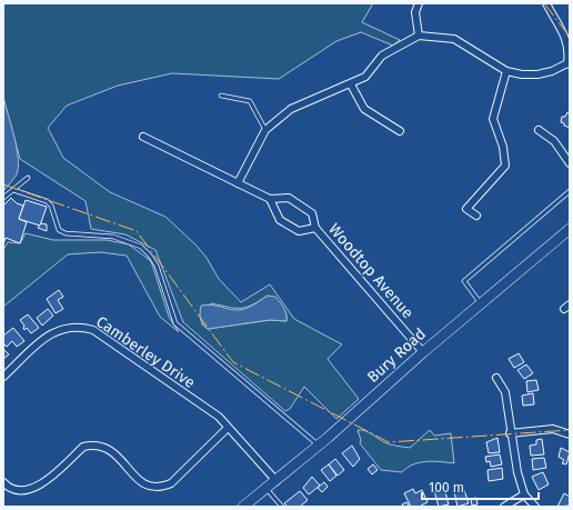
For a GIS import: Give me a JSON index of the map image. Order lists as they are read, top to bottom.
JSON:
{
  "streets": {
    "main road": ["Bury Road"],
    "street": ["Woodtop Avenue", "Camberley Drive"]
  },
  "crossings": [
    ["Woodtop Avenue", "Bury Road"],
    ["Camberley Drive", "Bury Road"]
  ],
  "scale_bar": "100 m"
}
